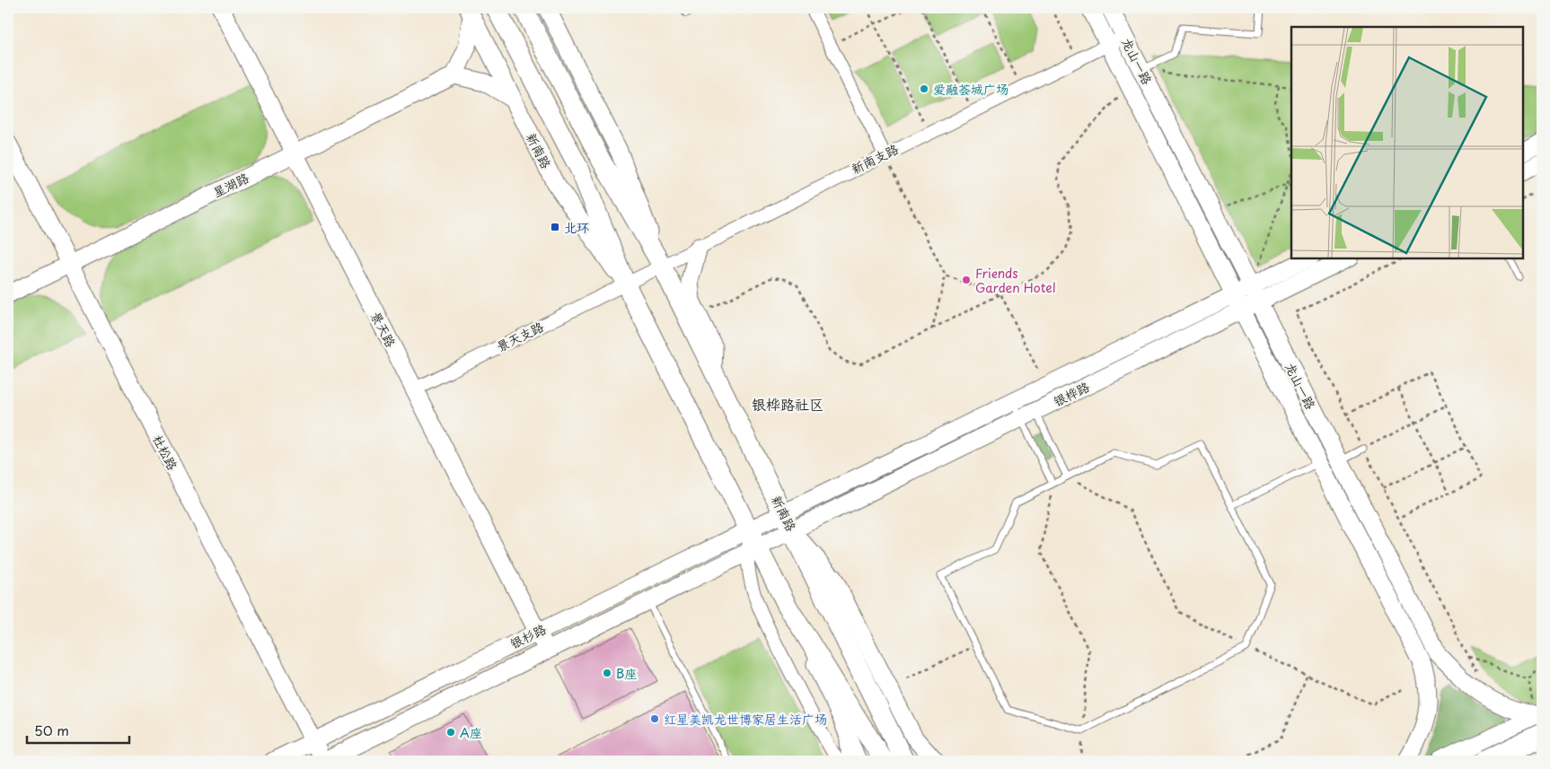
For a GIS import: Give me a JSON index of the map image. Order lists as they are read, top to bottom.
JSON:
{
  "streets": {
    "main road": [
      "龙山一路",
      "新南路",
      "星湖路",
      "景天路",
      "银桦路",
      "杜松路",
      "银杉路"
    ],
    "street": ["新南支路", "景天支路"]
  },
  "crossings": [
    ["龙山一路", "新南支路"],
    ["龙山一路", "银桦路"],
    ["新南路", "新南支路"],
    ["新南路", "景天支路"],
    ["新南路", "银桦路"],
    ["新南路", "银杉路"],
    ["新南支路", "景天支路"],
    ["星湖路", "景天路"],
    ["星湖路", "杜松路"],
    ["景天路", "景天支路"],
    ["景天路", "银杉路"],
    ["银桦路", "银杉路"],
    ["杜松路", "银杉路"]
  ],
  "districts": ["银桦路社区"],
  "places": {
    "other": [
      "爱融荟城广场",
      "Friends Garden Hotel",
      "B座",
      "红星美凯龙世博家居生活广场",
      "A座"
    ],
    "transit": ["北环"]
  },
  "scale_bar": "50 m"
}
